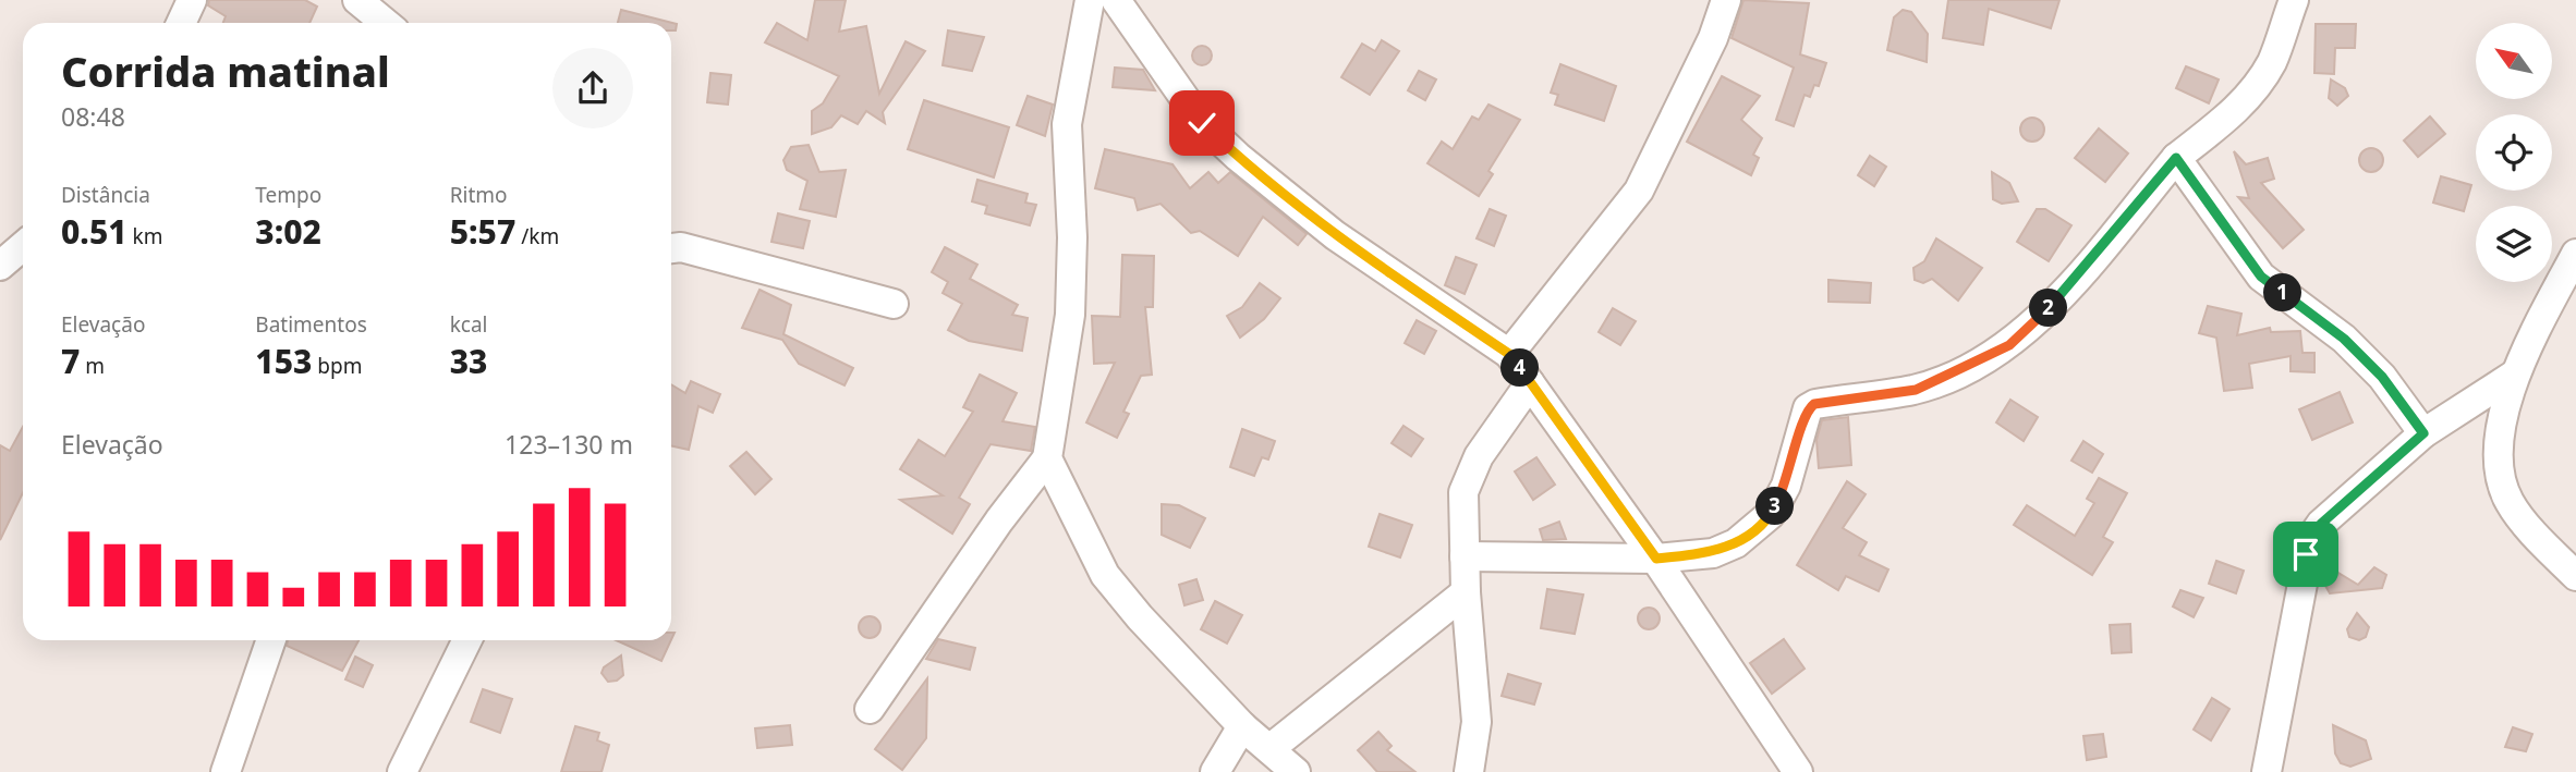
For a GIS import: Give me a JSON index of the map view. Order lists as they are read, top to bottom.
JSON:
{
  "north": "top left",
  "page": {
    "heading": ["Corrida matinal", "08:48"],
    "stats": [
      ["Distância", "0.51 km"],
      ["Tempo", "3:02"],
      ["Ritmo", "5:57 /km"],
      ["Elevação", "7 m"],
      ["Batimentos", "153 bpm"],
      ["kcal", "33"]
    ],
    "pins": [
      "1",
      "2",
      "4",
      "3"
    ],
    "chart": ["Elevação", "123–130 m"]
  }
}
